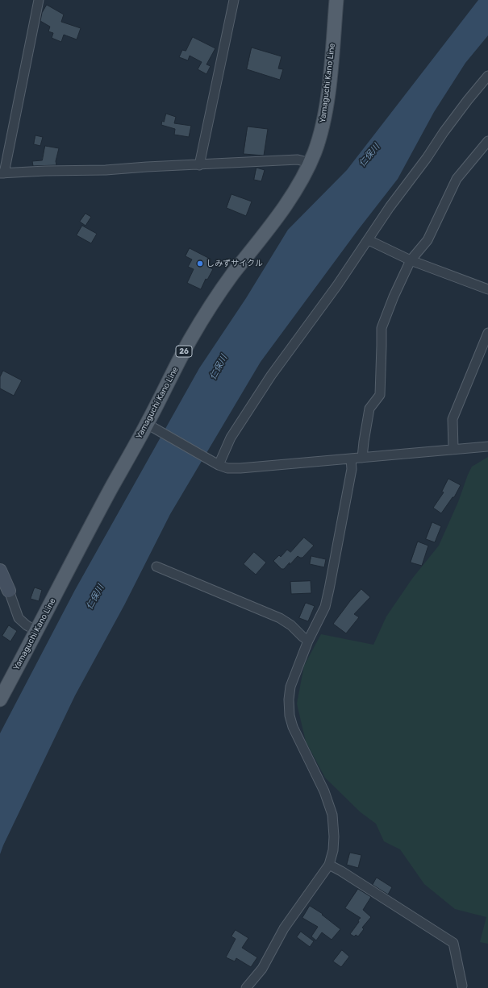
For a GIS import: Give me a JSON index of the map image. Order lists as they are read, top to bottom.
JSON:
{
  "streets": {
    "main road": ["Yamaguchi Kano Line", "26"]
  },
  "water": ["仁保川"],
  "places": ["しみずサイクル"]
}
